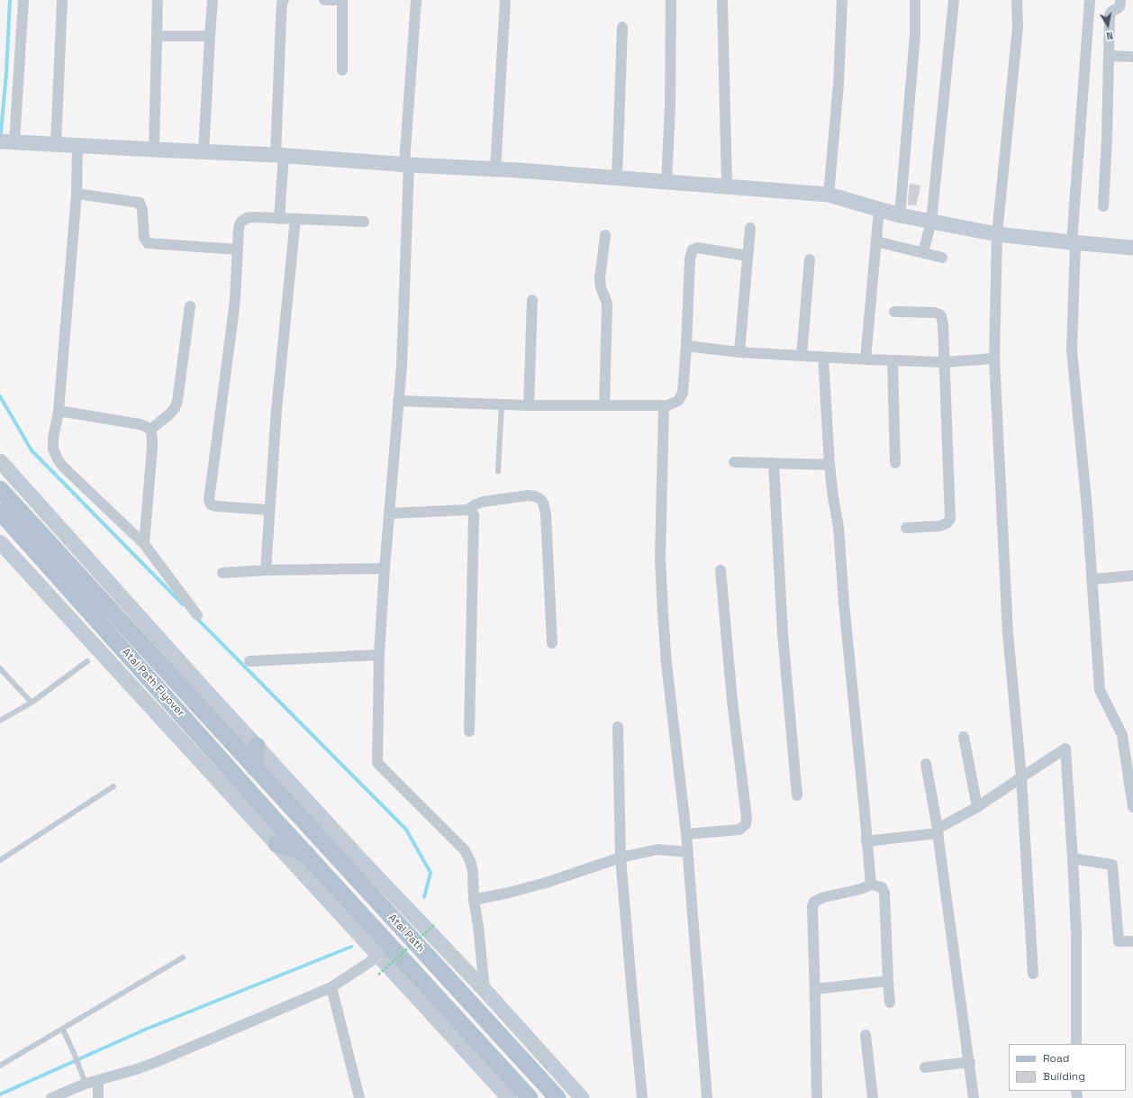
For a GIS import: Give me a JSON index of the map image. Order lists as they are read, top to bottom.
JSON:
{
  "streets": {
    "main road": ["Atal Path Flyover", "Atal Path"]
  },
  "crossings": [
    ["Atal Path Flyover", "Atal Path"]
  ],
  "legend": ["Road", "Building"],
  "north": "bottom"
}
